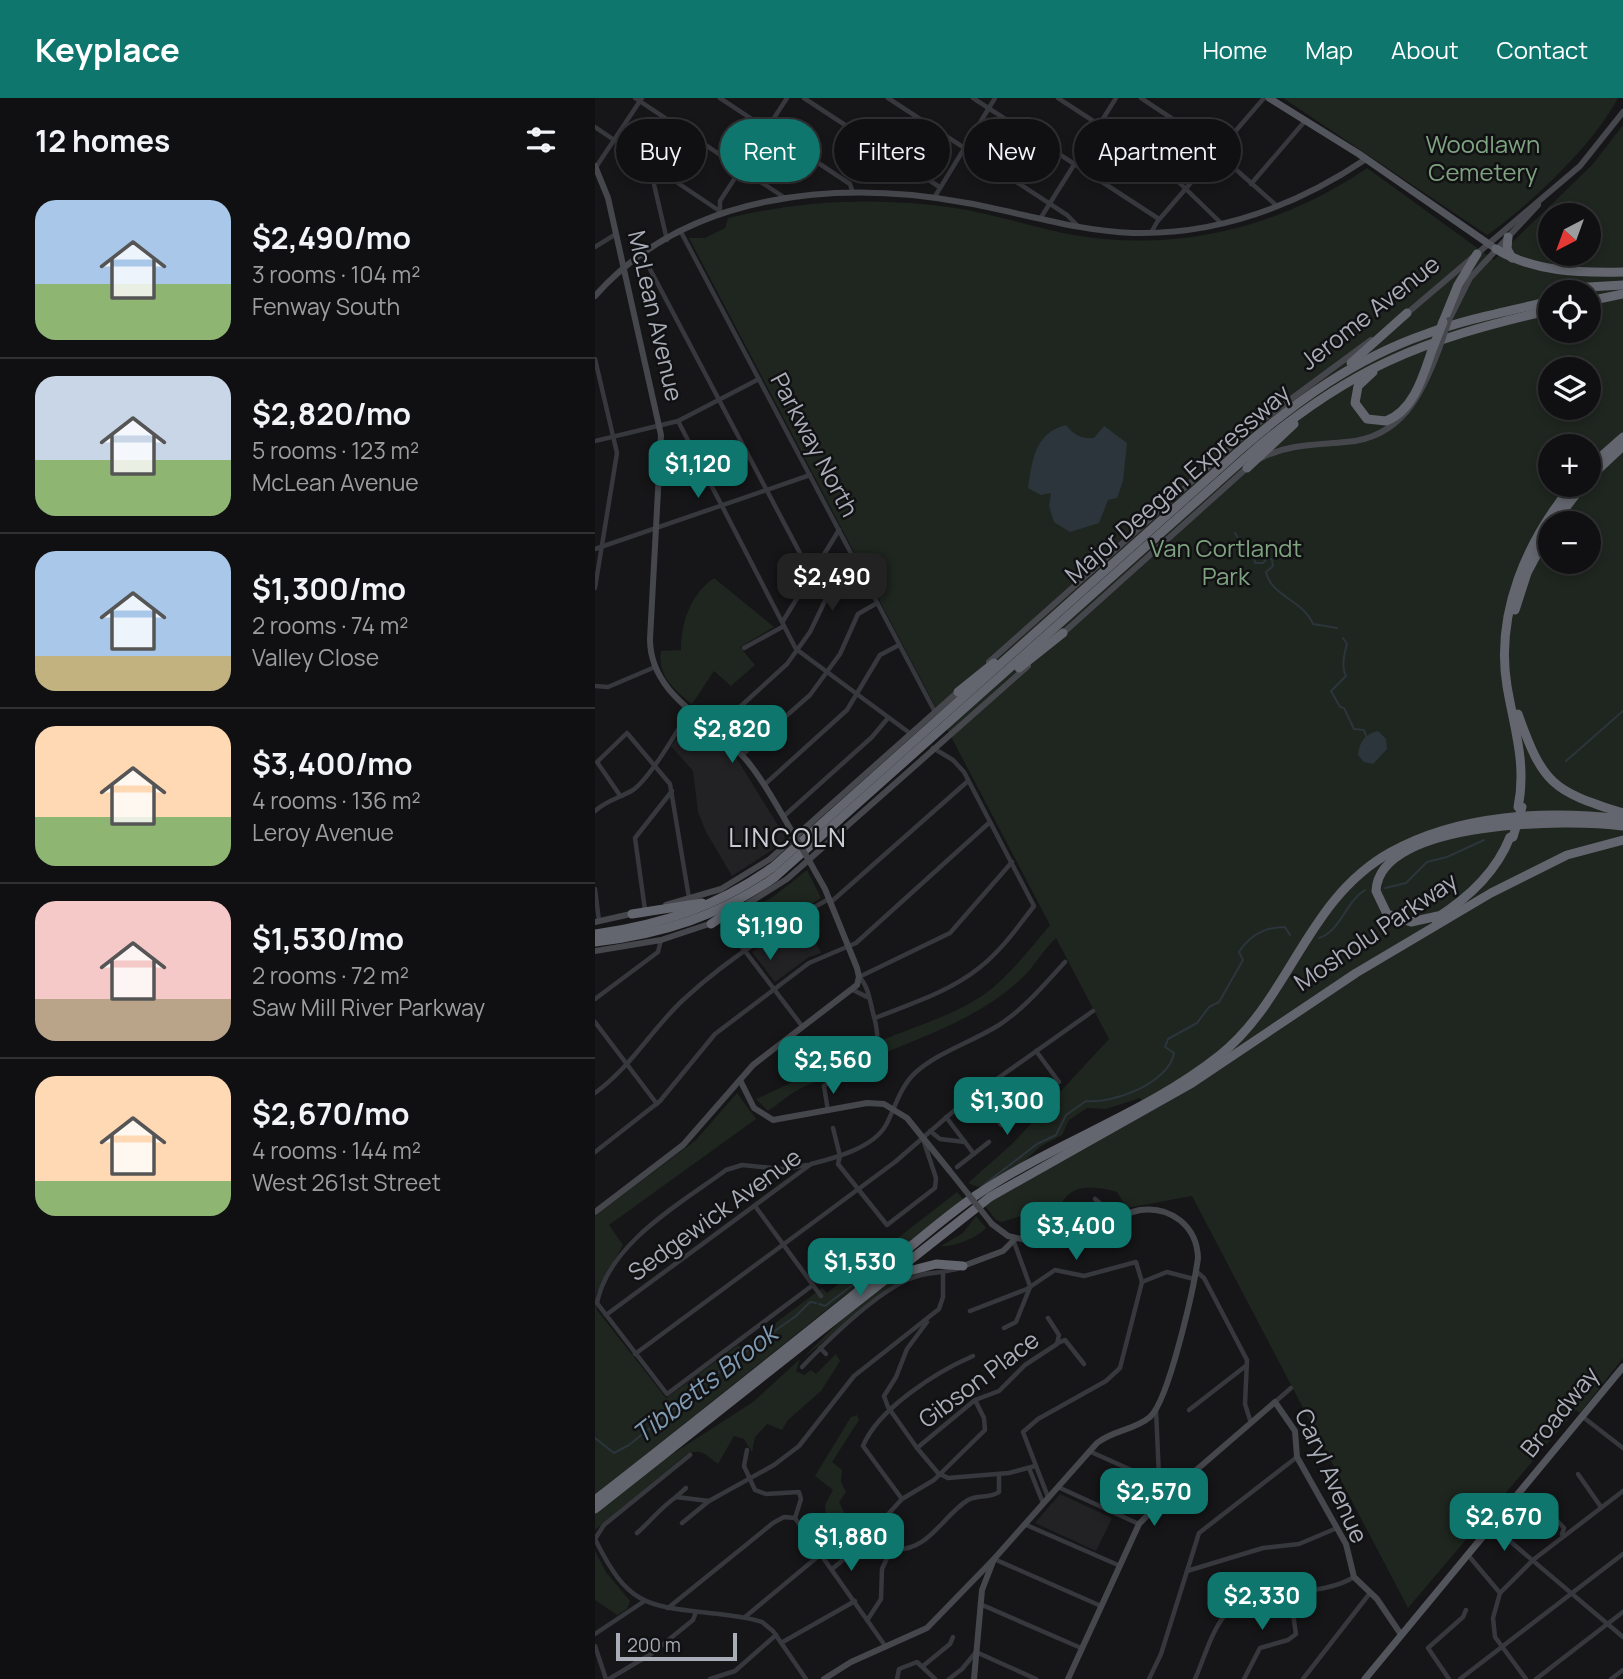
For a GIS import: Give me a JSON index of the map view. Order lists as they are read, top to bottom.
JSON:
{
  "streets": {
    "highway": ["Major Deegan Expressway", "Mosholu Parkway"],
    "main road": ["Broadway"],
    "street": [
      "Jerome Avenue",
      "McLean Avenue",
      "Parkway North",
      "Sedgewick Avenue",
      "Gibson Place",
      "Caryl Avenue"
    ]
  },
  "crossings": [
    ["Jerome Avenue", "McLean Avenue"],
    ["Jerome Avenue", "Parkway North"],
    ["Jerome Avenue", "Major Deegan Expressway"],
    ["Parkway North", "Major Deegan Expressway"],
    ["Broadway", "Caryl Avenue"]
  ],
  "districts": ["LINCOLN"],
  "water": ["Tibbetts Brook"],
  "parks": ["Woodlawn Cemetery", "Van Cortlandt Park"],
  "scale_bar": "200 m",
  "north": "bottom left",
  "page": {
    "header": "Keyplace",
    "nav": [
      "Home",
      "Map",
      "About",
      "Contact"
    ],
    "heading": "12 homes",
    "chip": [
      "Buy",
      "Rent",
      "Filters",
      "New",
      "Apartment"
    ],
    "list": [
      {
        "name": "$2,490/mo",
        "note": "3 rooms · 104 m² · Fenway South"
      },
      {
        "name": "$2,820/mo",
        "note": "5 rooms · 123 m² · McLean Avenue"
      },
      {
        "name": "$1,300/mo",
        "note": "2 rooms · 74 m² · Valley Close"
      },
      {
        "name": "$3,400/mo",
        "note": "4 rooms · 136 m² · Leroy Avenue"
      },
      {
        "name": "$1,530/mo",
        "note": "2 rooms · 72 m² · Saw Mill River Parkway"
      },
      {
        "name": "$2,670/mo",
        "note": "4 rooms · 144 m² · West 261st Street"
      }
    ],
    "map_buttons": ["+", "−"],
    "price": [
      "$1,120",
      "$2,490",
      "$2,820",
      "$1,190",
      "$2,560",
      "$1,300",
      "$3,400",
      "$1,530",
      "$2,570",
      "$2,670",
      "$1,880",
      "$2,330"
    ],
    "scale": "200 m"
  }
}
